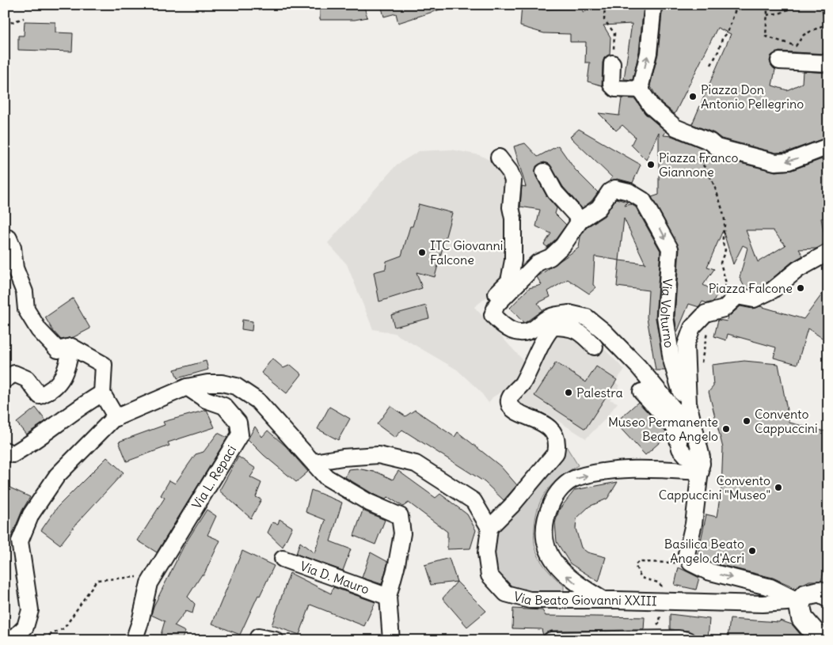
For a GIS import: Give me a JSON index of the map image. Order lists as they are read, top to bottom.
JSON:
{
  "streets": {
    "street": [
      "Via Volturno",
      "Via L. Repaci",
      "Via D. Mauro",
      "Via Beato Giovanni XXIII"
    ]
  },
  "places": [
    "Piazza Don Antonio Pellegrino",
    "Piazza Franco Giannone",
    "ITC Giovanni Falcone",
    "Piazza Falcone",
    "Palestra",
    "Convento Cappuccini",
    "Museo Permanente Beato Angelo",
    "Convento Cappuccini \"Museo\"",
    "Basilica Beato Angelo d'Acri"
  ]
}
